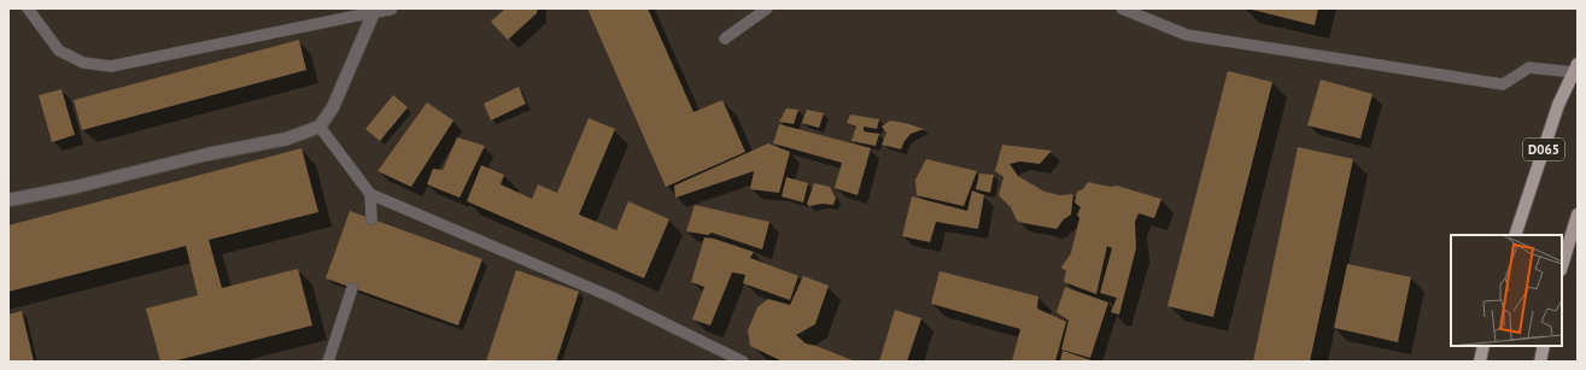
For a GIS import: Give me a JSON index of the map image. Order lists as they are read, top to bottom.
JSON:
{
  "streets": {
    "main road": ["D065"]
  }
}
